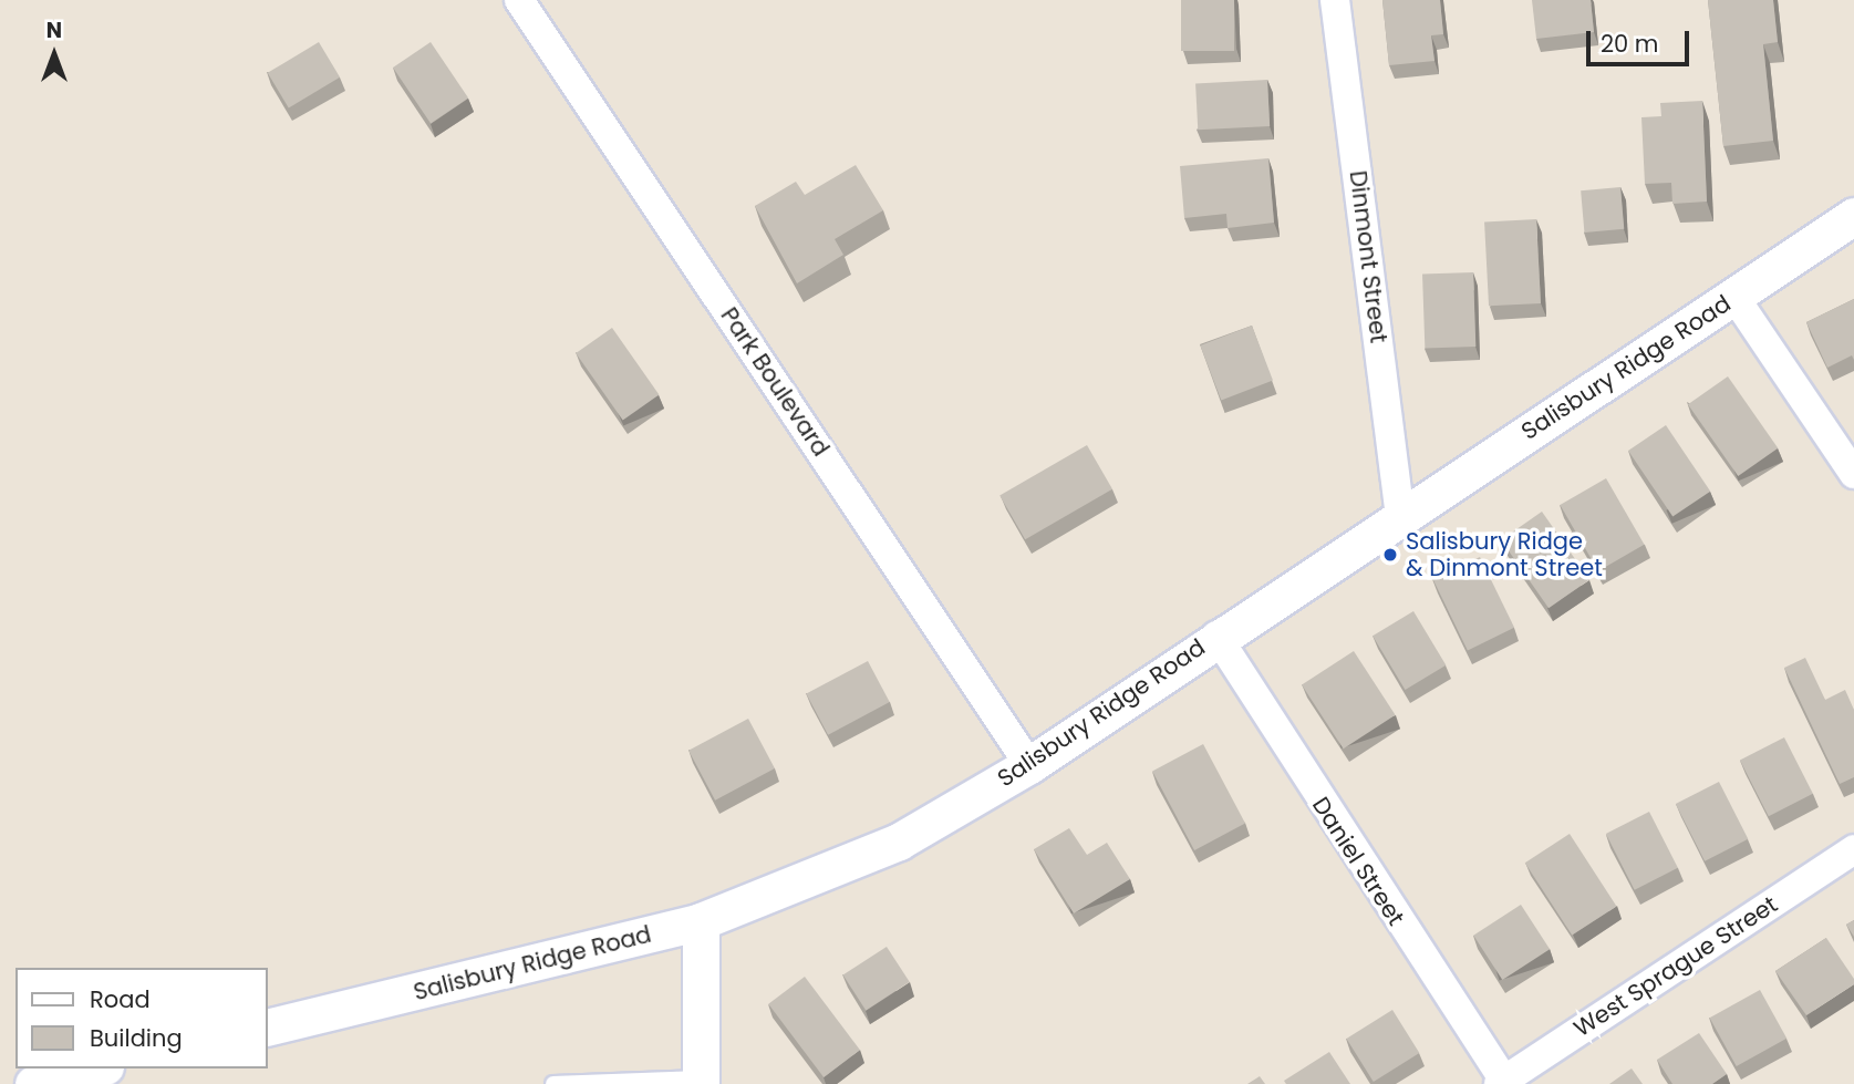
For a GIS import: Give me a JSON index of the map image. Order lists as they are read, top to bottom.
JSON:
{
  "streets": {
    "street": [
      "Dinmont Street",
      "Salisbury Ridge Road",
      "Park Boulevard",
      "Daniel Street",
      "West Sprague Street"
    ]
  },
  "crossings": [
    ["Dinmont Street", "Salisbury Ridge Road"],
    ["Salisbury Ridge Road", "Park Boulevard"],
    ["Salisbury Ridge Road", "Daniel Street"],
    ["Daniel Street", "West Sprague Street"]
  ],
  "places": ["Salisbury Ridge & Dinmont Street"],
  "legend": ["Road", "Building"],
  "scale_bar": "20 m",
  "north": "top"
}
